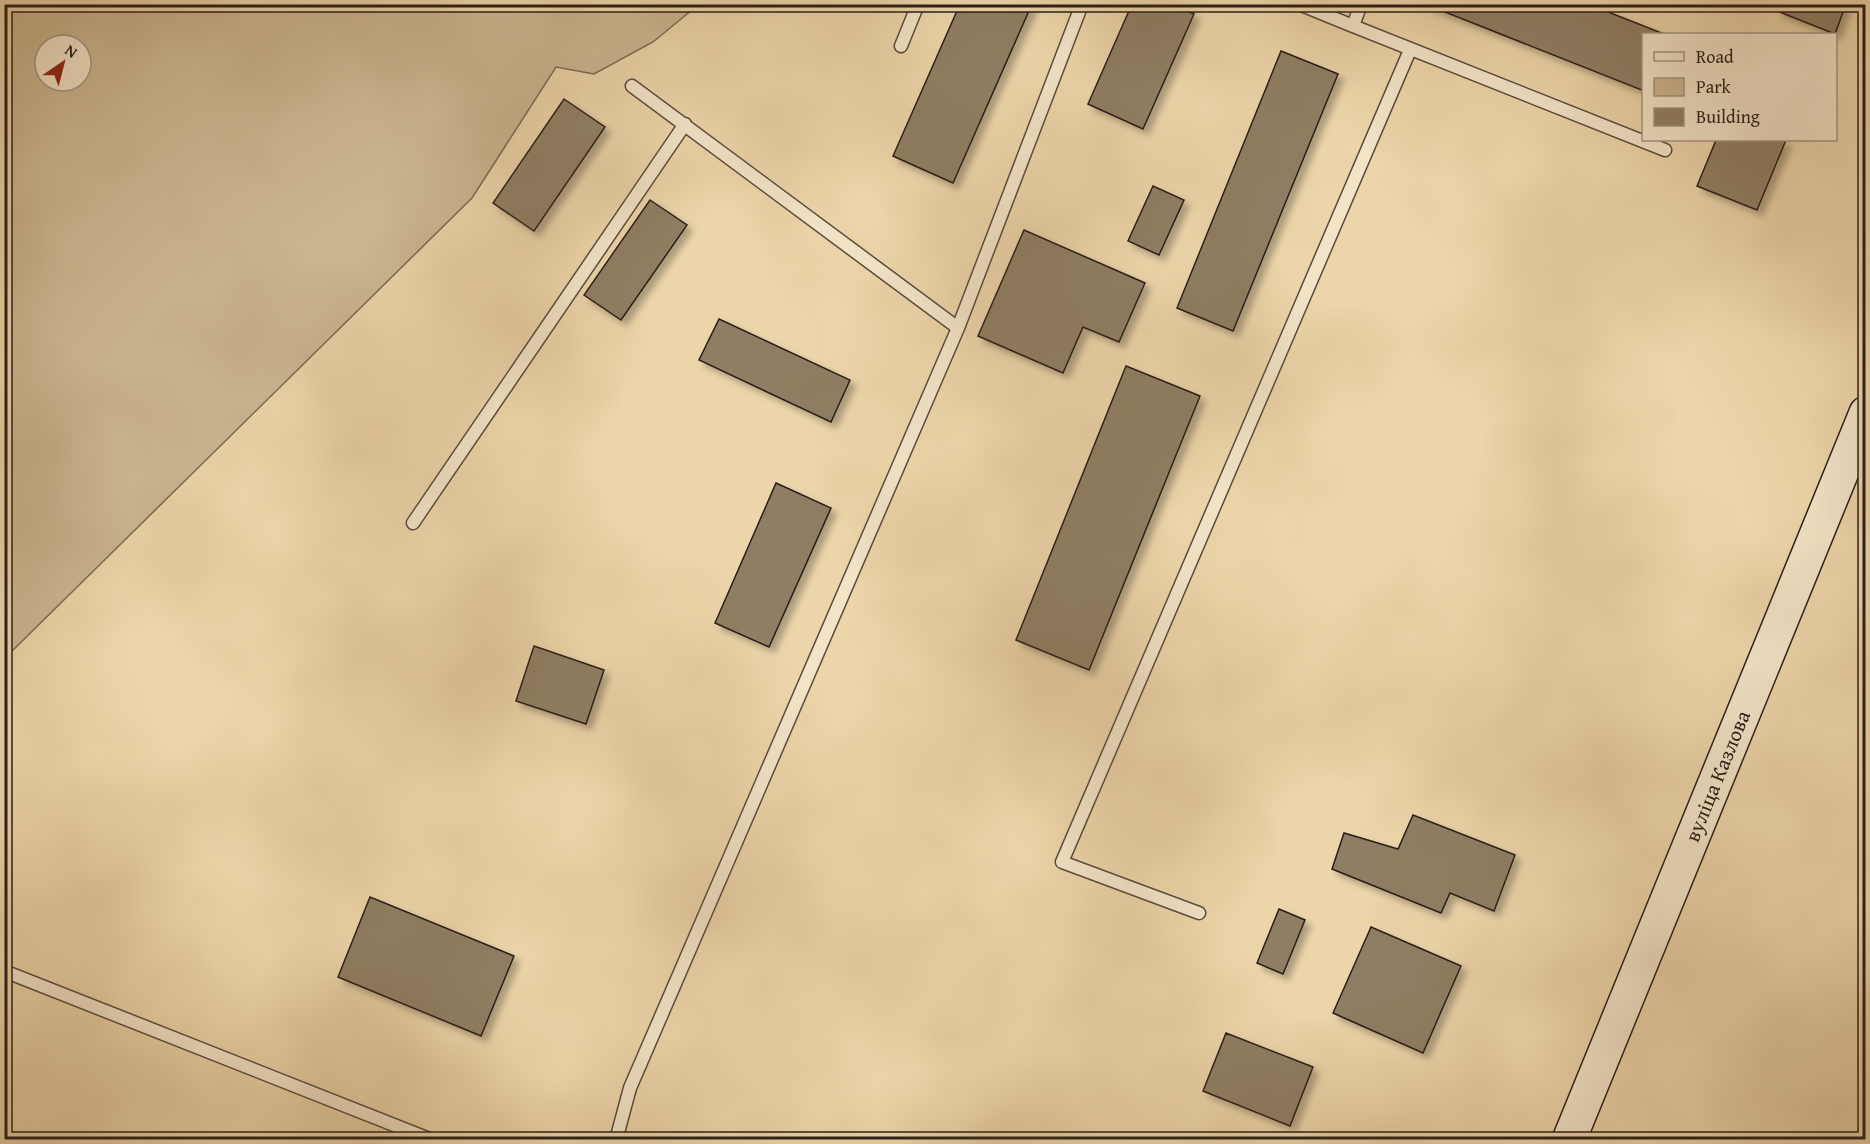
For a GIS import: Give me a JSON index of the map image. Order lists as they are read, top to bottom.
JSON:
{
  "streets": {
    "main road": ["вуліца Казлова"]
  },
  "legend": ["Road", "Park", "Building"],
  "north": "top right"
}
